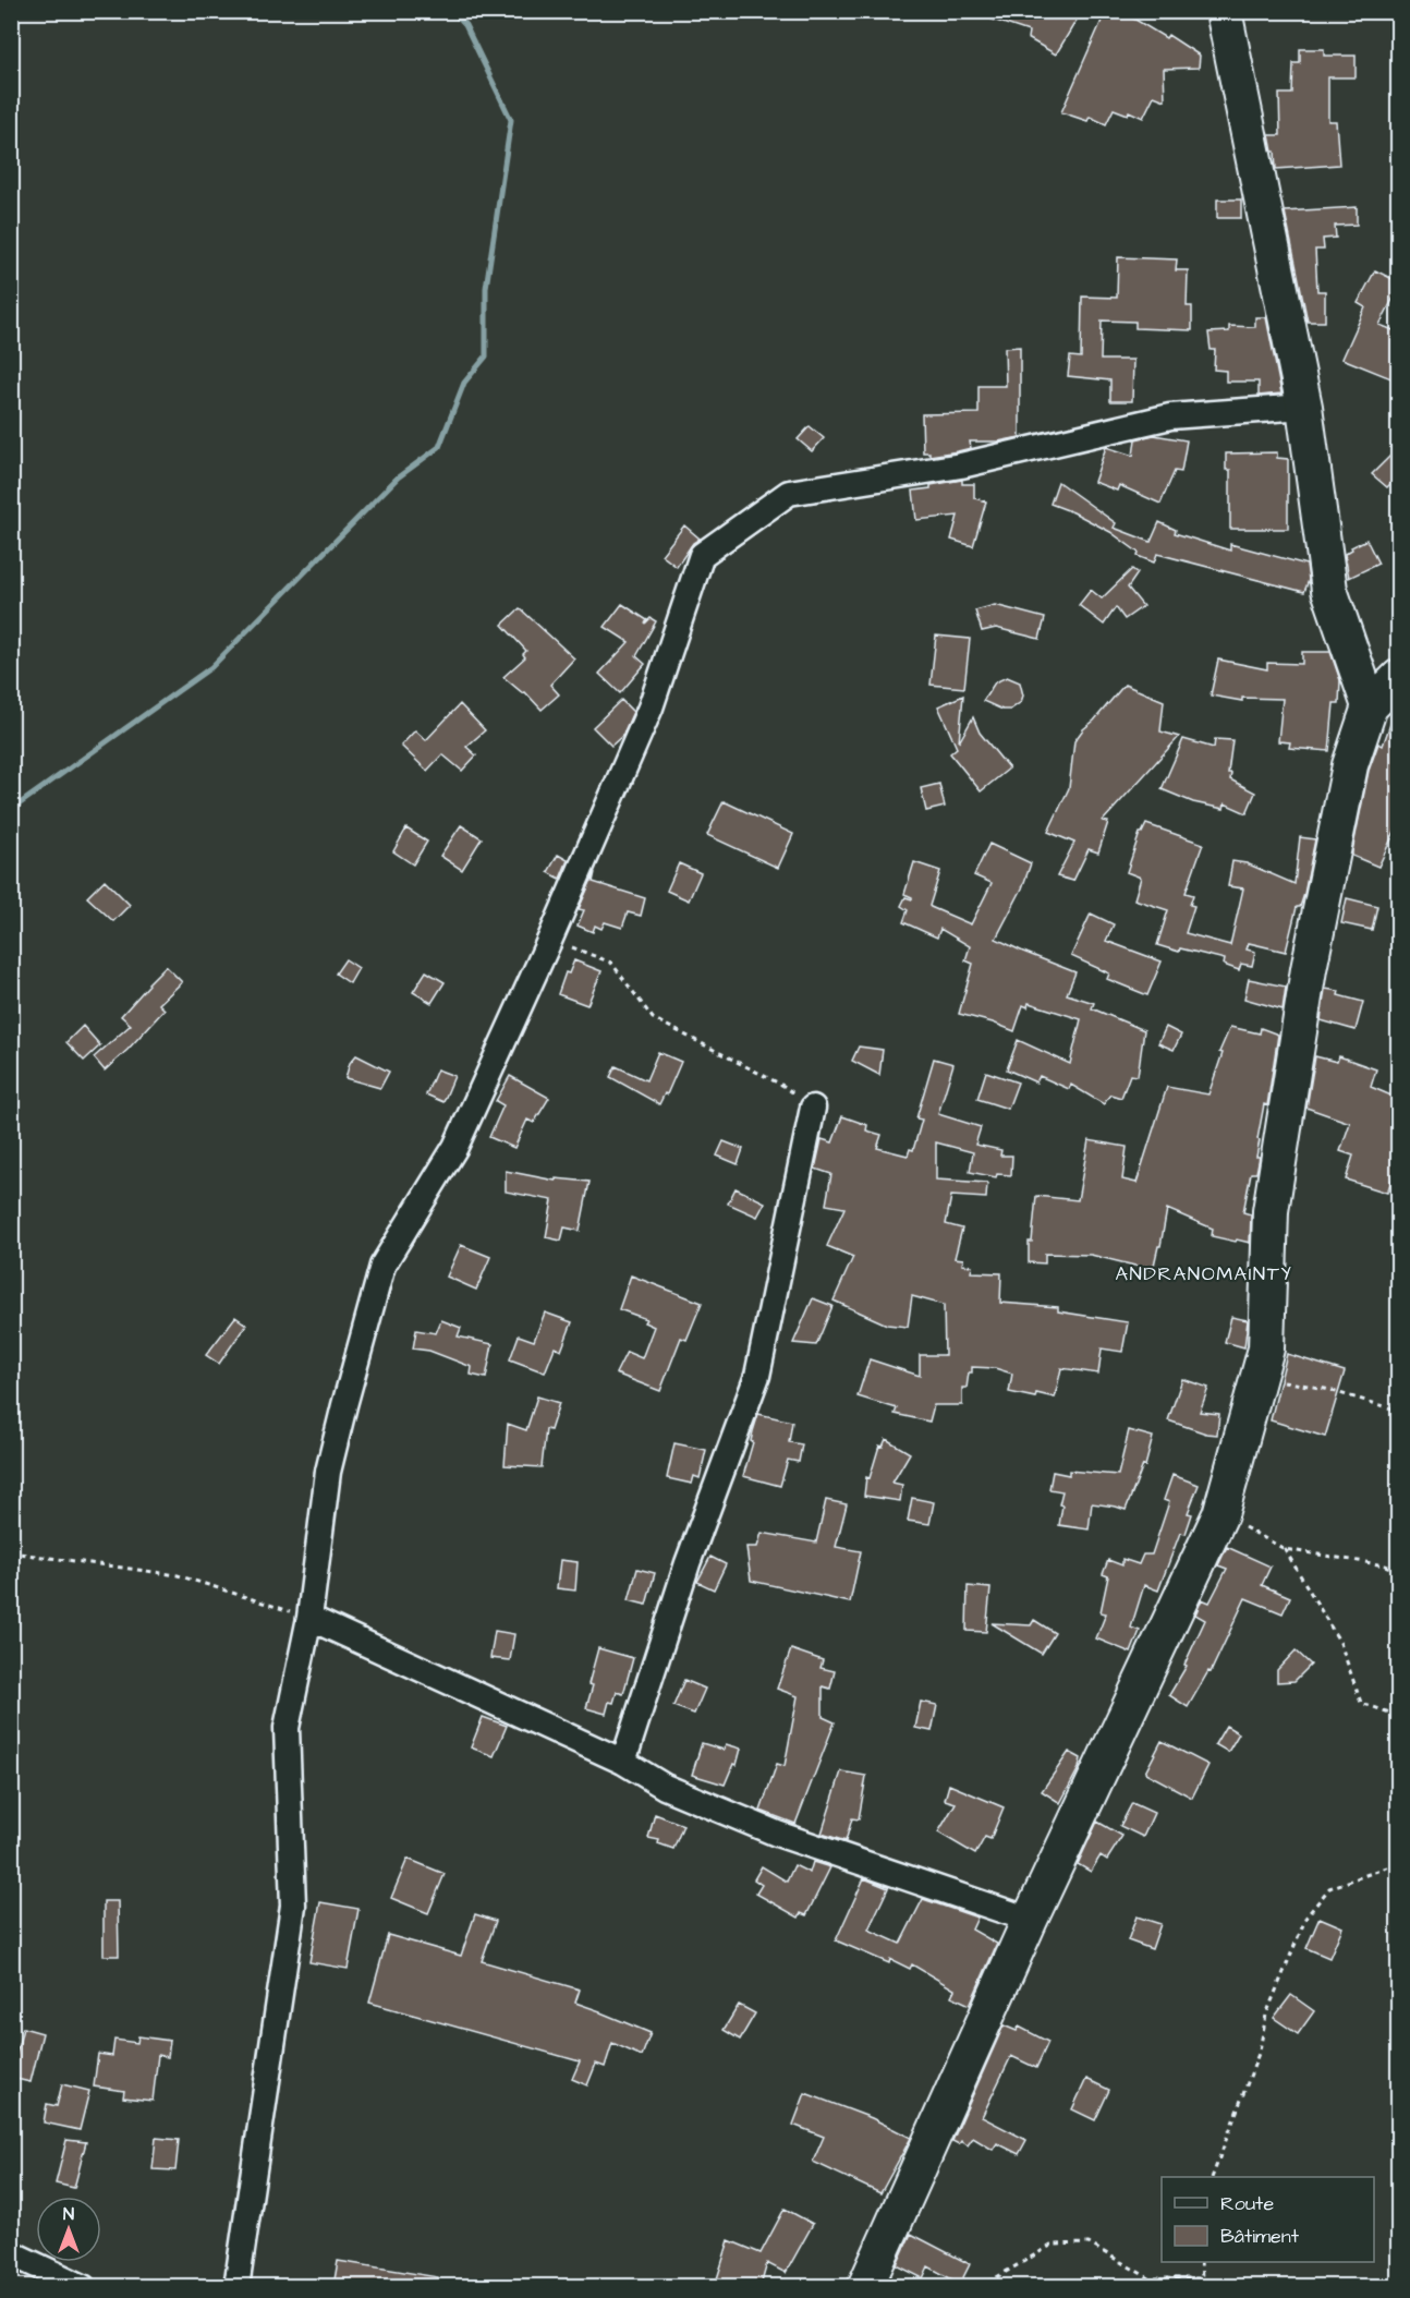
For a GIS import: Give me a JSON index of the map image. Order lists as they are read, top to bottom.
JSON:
{
  "districts": ["ANDRANOMAINTY"],
  "legend": ["Route", "Bâtiment"],
  "north": "top"
}
